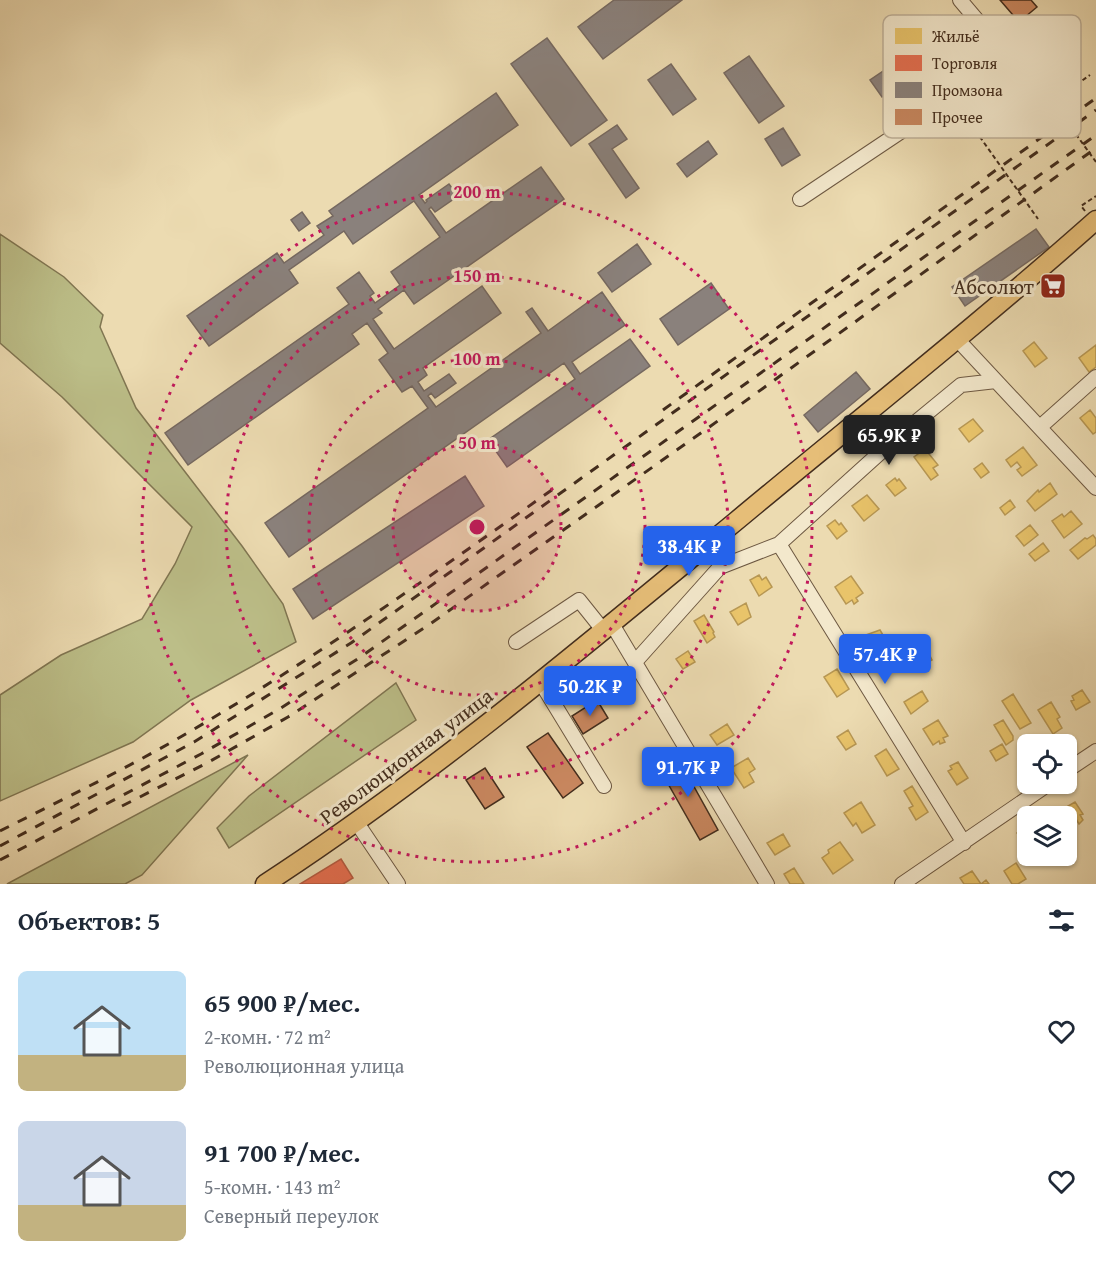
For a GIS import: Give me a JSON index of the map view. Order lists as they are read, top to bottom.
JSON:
{
  "streets": {
    "main road": ["Революционная улица"]
  },
  "places": {
    "supermarket": ["Абсолют"]
  },
  "legend": [
    "Жильё",
    "Торговля",
    "Промзона",
    "Прочее"
  ],
  "page": {
    "price": [
      "65.9K ₽",
      "38.4K ₽",
      "57.4K ₽",
      "50.2K ₽",
      "91.7K ₽"
    ],
    "heading": "Объектов: 5",
    "list": [
      {
        "name": "65 900 ₽/мес.",
        "note": "2-комн. · 72 m² · Революционная улица"
      },
      {
        "name": "91 700 ₽/мес.",
        "note": "5-комн. · 143 m² · Северный переулок"
      }
    ]
  },
  "rings": [
    "200 m",
    "150 m",
    "100 m",
    "50 m"
  ]
}
